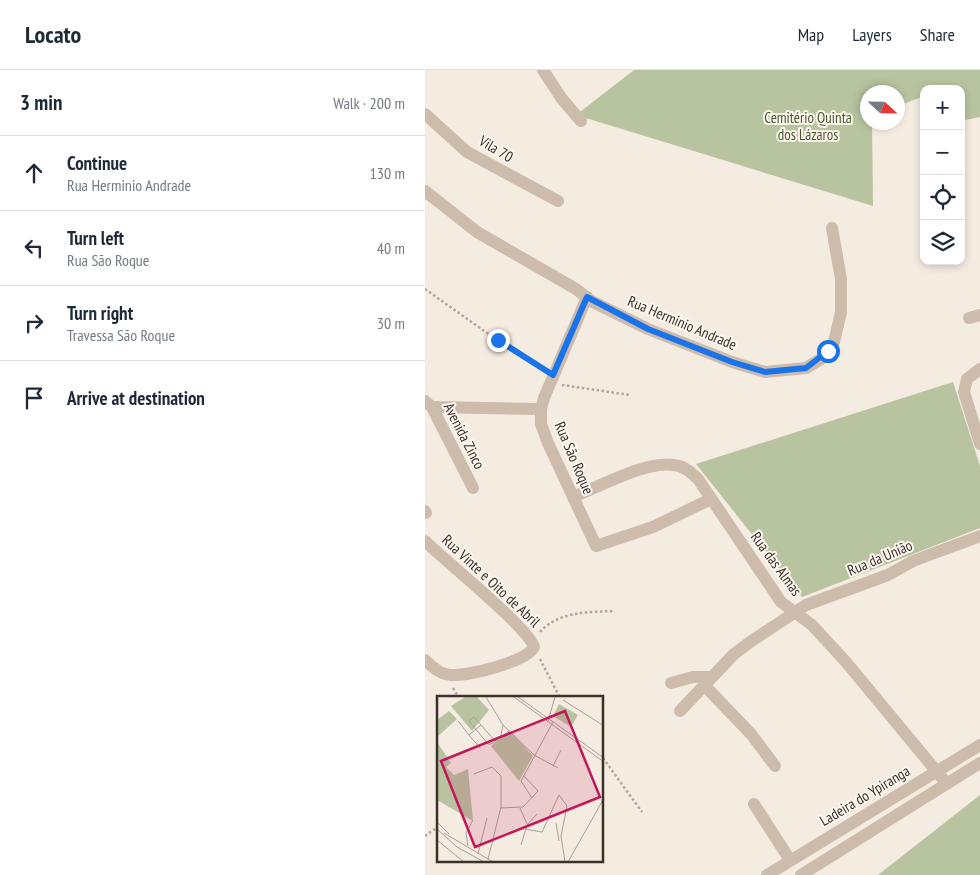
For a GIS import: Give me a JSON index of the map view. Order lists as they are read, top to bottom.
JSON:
{
  "streets": {
    "street": [
      "Vila 70",
      "Rua Herminio Andrade",
      "Avenida Zinco",
      "Rua São Roque",
      "Rua da União",
      "Rua das Almas",
      "Rua Vinte e Oito de Abril",
      "Ladeira do Ypiranga"
    ]
  },
  "crossings": [
    ["Rua Herminio Andrade", "Rua São Roque"],
    ["Rua São Roque", "Rua das Almas"],
    ["Rua da União", "Rua das Almas"],
    ["Rua das Almas", "Ladeira do Ypiranga"]
  ],
  "parks": ["Cemitério Quinta dos Lázaros"],
  "north": "right",
  "page": {
    "header": "Locato",
    "nav": ["Map", "Layers", "Share"],
    "heading": ["3 min", "Walk · 200 m"],
    "map_buttons": ["+", "−"],
    "list": [
      ["Continue", "Rua Herminio Andrade", "130 m"],
      ["Turn left", "Rua São Roque", "40 m"],
      ["Turn right", "Travessa São Roque", "30 m"],
      "Arrive at destination"
    ]
  }
}
